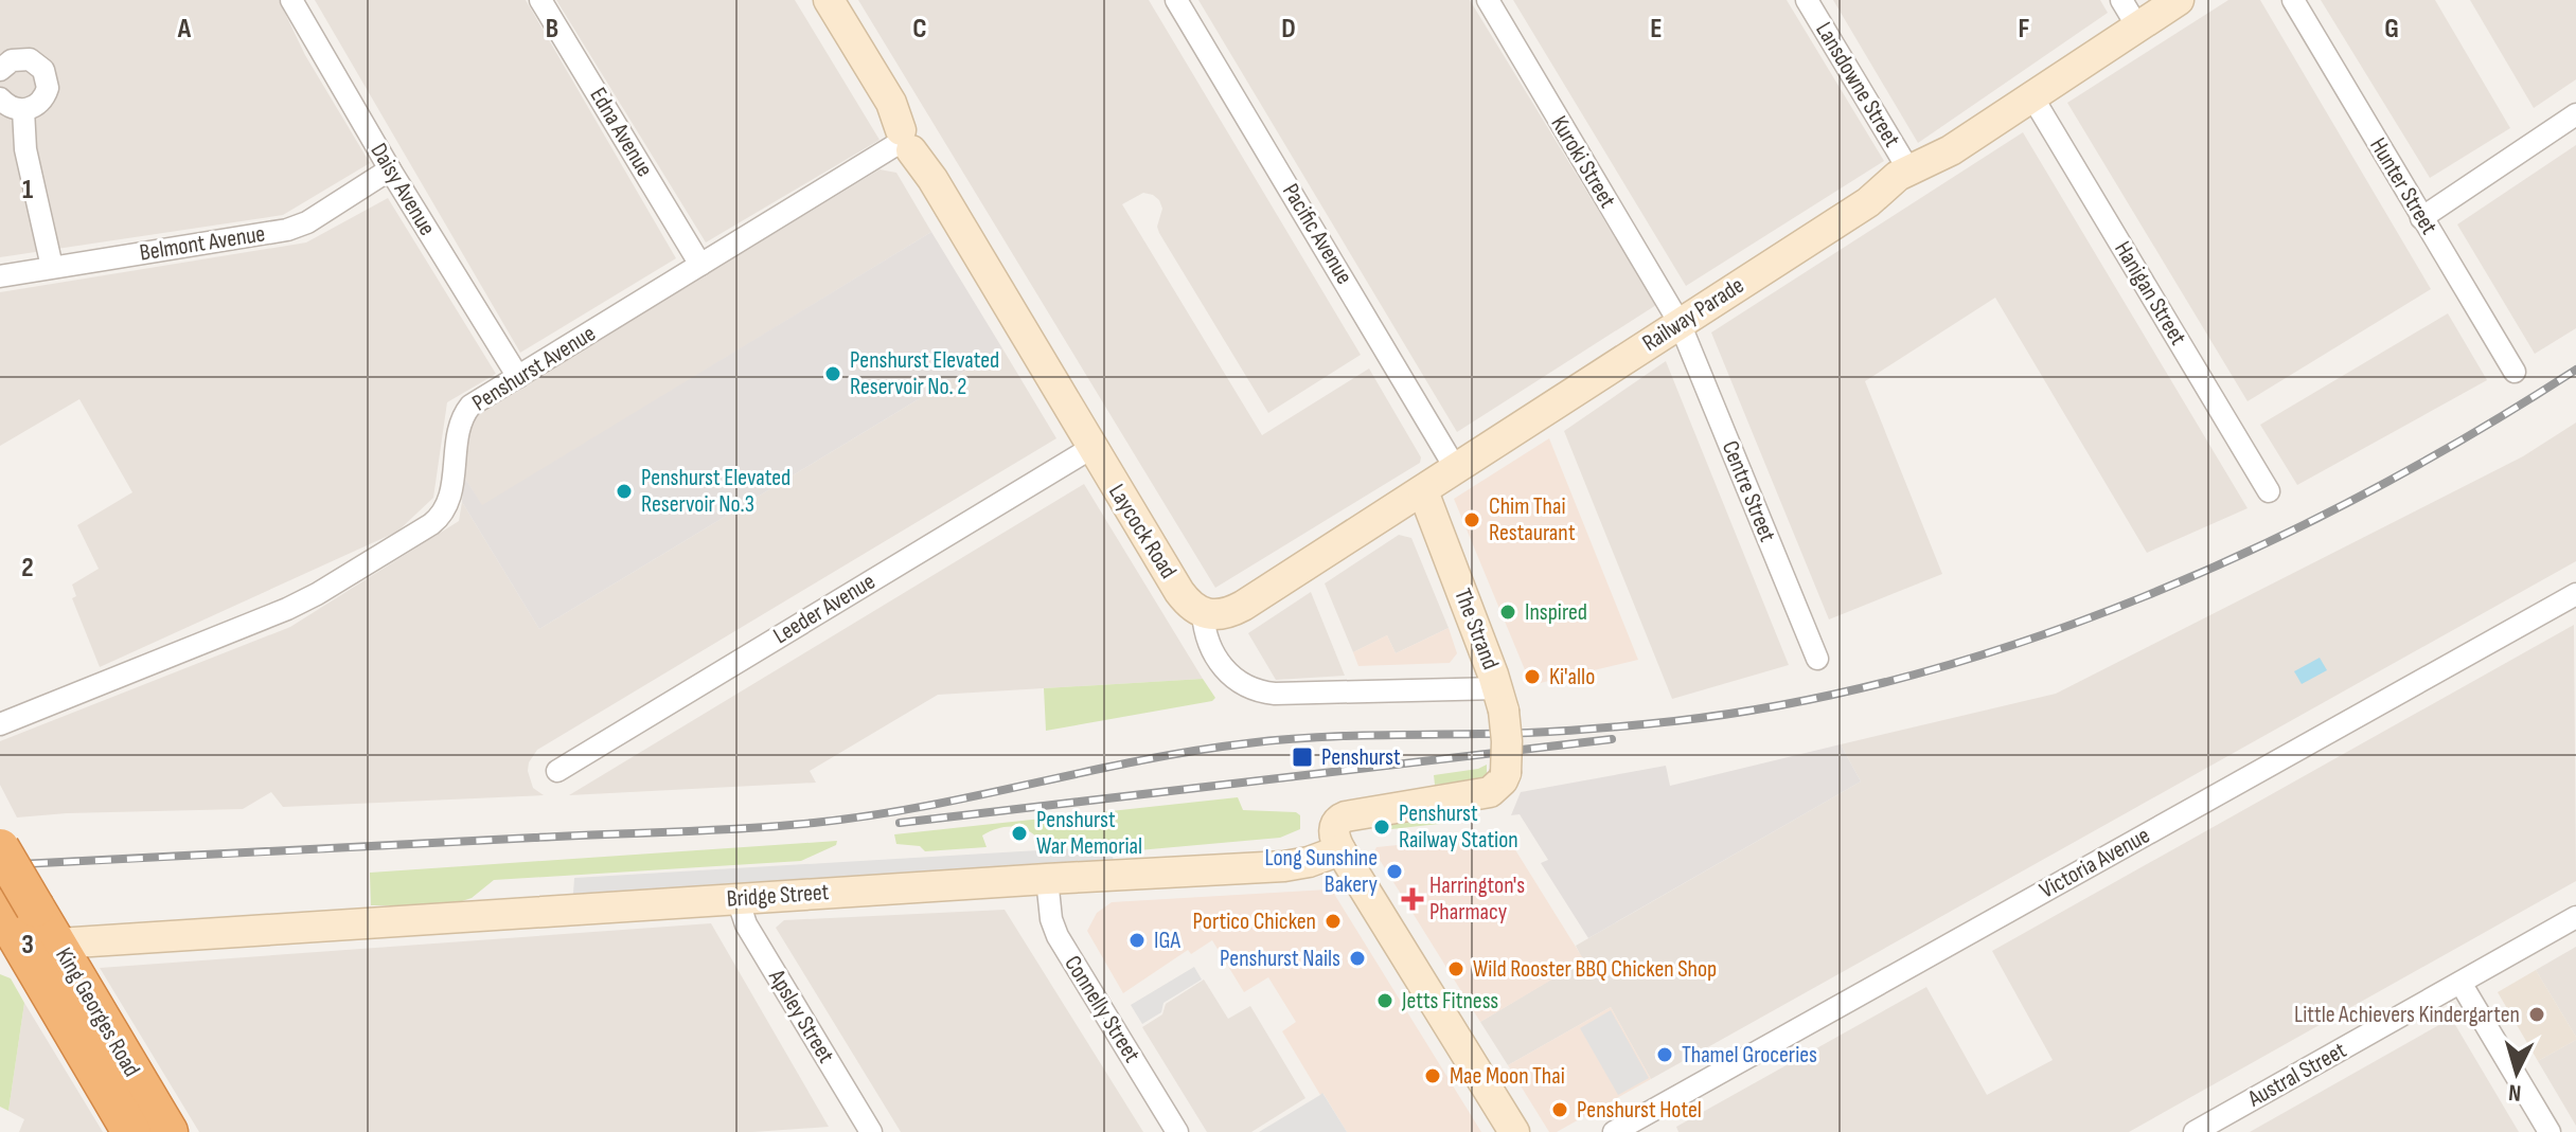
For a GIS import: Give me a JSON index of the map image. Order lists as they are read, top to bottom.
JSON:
{
  "streets": {
    "highway": ["Bridge Street", "King Georges Road"],
    "street": [
      "Lansdowne Street",
      "Edna Avenue",
      "Kuroki Street",
      "Hunter Street",
      "Daisy Avenue",
      "Pacific Avenue",
      "Belmont Avenue",
      "Hanigan Street",
      "Railway Parade",
      "Penshurst Avenue",
      "Centre Street",
      "Laycock Road",
      "Leeder Avenue",
      "The Strand",
      "Victoria Avenue",
      "Connelly Street",
      "Apsley Street",
      "Austral Street"
    ]
  },
  "crossings": [
    ["Lansdowne Street", "Railway Parade"],
    ["Edna Avenue", "Penshurst Avenue"],
    ["Kuroki Street", "Railway Parade"],
    ["Kuroki Street", "Centre Street"],
    ["Daisy Avenue", "Belmont Avenue"],
    ["Daisy Avenue", "Penshurst Avenue"],
    ["Pacific Avenue", "Railway Parade"],
    ["Hanigan Street", "Railway Parade"],
    ["Railway Parade", "Centre Street"],
    ["Railway Parade", "Laycock Road"],
    ["Railway Parade", "The Strand"],
    ["Penshurst Avenue", "Laycock Road"],
    ["Laycock Road", "Leeder Avenue"],
    ["Laycock Road", "The Strand"],
    ["The Strand", "Bridge Street"],
    ["Bridge Street", "Connelly Street"],
    ["Bridge Street", "King Georges Road"],
    ["Bridge Street", "Apsley Street"]
  ],
  "places": {
    "other": [
      "Penshurst Elevated Reservoir No. 2",
      "Penshurst Elevated Reservoir No.3",
      "Chim Thai Restaurant",
      "Inspired",
      "Ki'allo",
      "Penshurst Railway Station",
      "Penshurst War Memorial",
      "Long Sunshine Bakery",
      "Portico Chicken",
      "IGA",
      "Penshurst Nails",
      "Wild Rooster BBQ Chicken Shop",
      "Jetts Fitness",
      "Little Achievers Kindergarten",
      "Thamel Groceries",
      "Mae Moon Thai",
      "Penshurst Hotel"
    ],
    "transit": ["Penshurst"],
    "health": ["Harrington's Pharmacy"]
  },
  "north": "bottom",
  "grid": {
    "columns": [
      "A",
      "B",
      "C",
      "D",
      "E",
      "F",
      "G"
    ],
    "rows": ["1", "2", "3"]
  }
}
